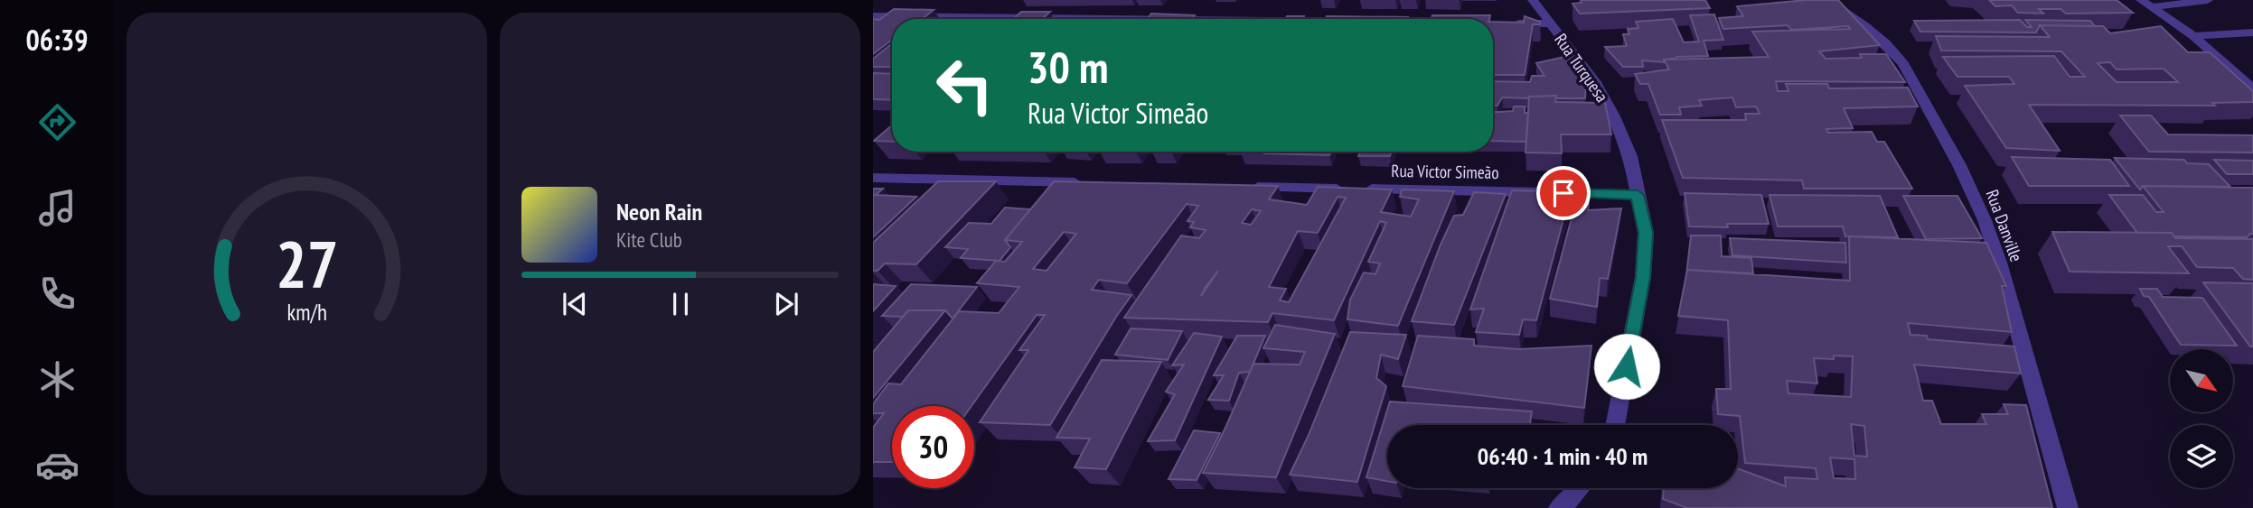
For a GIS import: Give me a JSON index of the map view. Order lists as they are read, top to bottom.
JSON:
{
  "streets": {
    "street": ["Rua Turquesa", "Rua Victor Simeão", "Rua Danville"]
  },
  "crossings": [
    ["Rua Turquesa", "Rua Victor Simeão"]
  ],
  "north": "bottom right",
  "page": {
    "tabs": "06:39",
    "turn": ["30 m", "Rua Victor Simeão"],
    "song": ["Neon Rain", "Kite Club"],
    "limit": "30",
    "trip": "06:40 · 1 min · 40 m",
    "gauge": ["27", "km/h"]
  }
}
